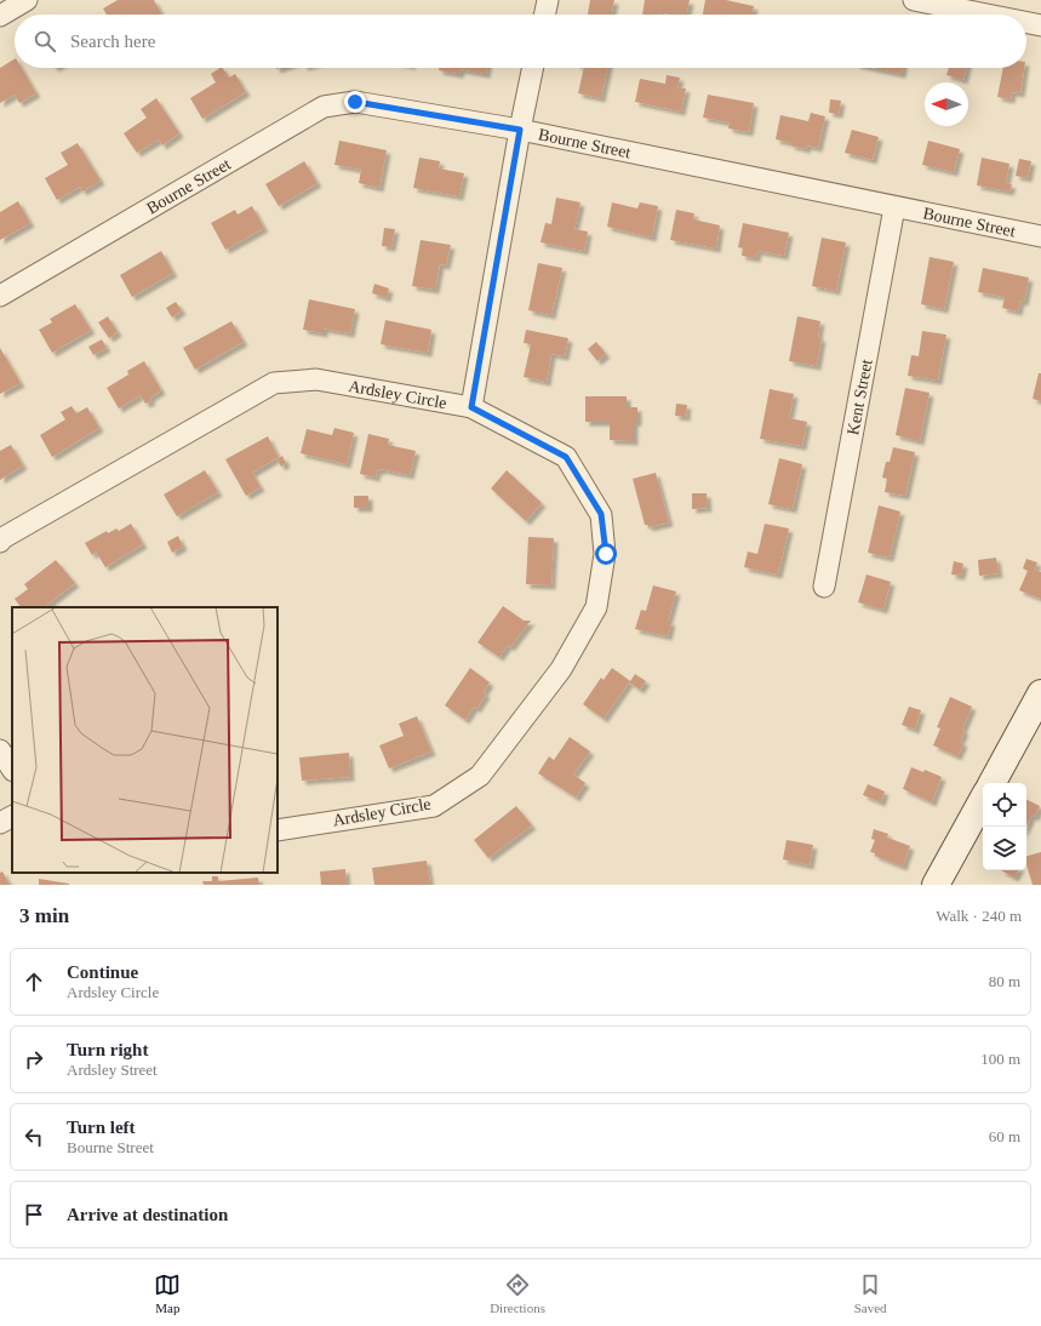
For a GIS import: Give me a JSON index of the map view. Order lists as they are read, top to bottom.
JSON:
{
  "streets": {
    "street": ["Bourne Street", "Ardsley Circle", "Kent Street"]
  },
  "crossings": [
    ["Bourne Street", "Kent Street"]
  ],
  "north": "left",
  "page": {
    "search": "Search here",
    "heading": ["3 min", "Walk · 240 m"],
    "list": [
      ["Continue", "Ardsley Circle", "80 m"],
      ["Turn right", "Ardsley Street", "100 m"],
      ["Turn left", "Bourne Street", "60 m"],
      "Arrive at destination"
    ],
    "nav": ["Map", "Directions", "Saved"]
  }
}
